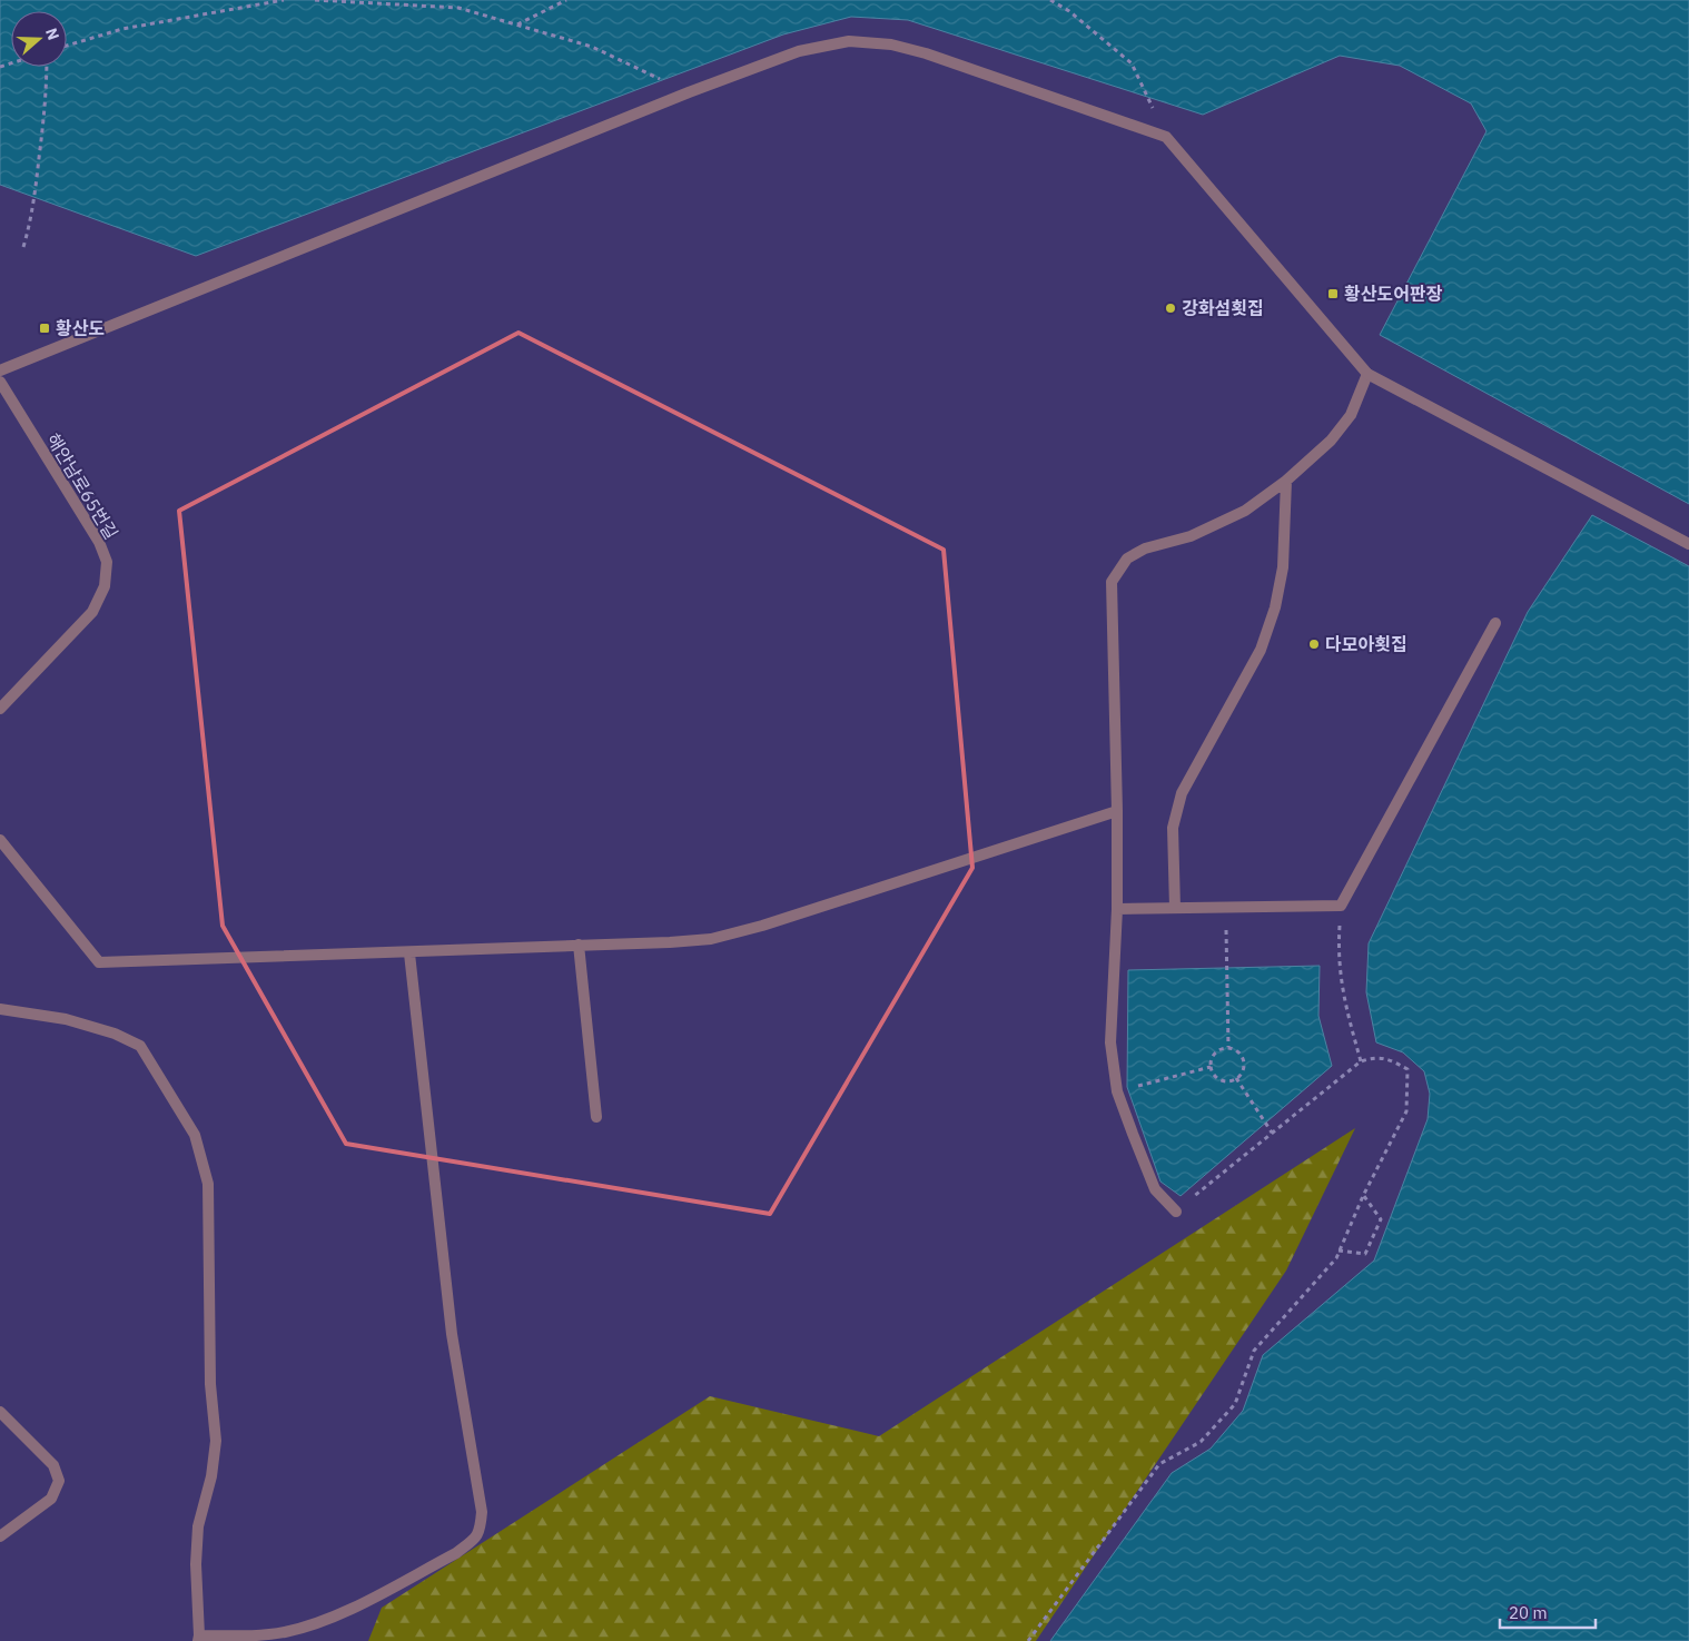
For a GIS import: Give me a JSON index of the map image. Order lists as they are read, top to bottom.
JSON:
{
  "streets": {
    "street": ["해안남로65번길"]
  },
  "places": {
    "transit": ["황산도어판장", "황산도"],
    "other": ["강화섬횟집", "다모아횟집"]
  },
  "scale_bar": "20 m",
  "north": "right"
}
